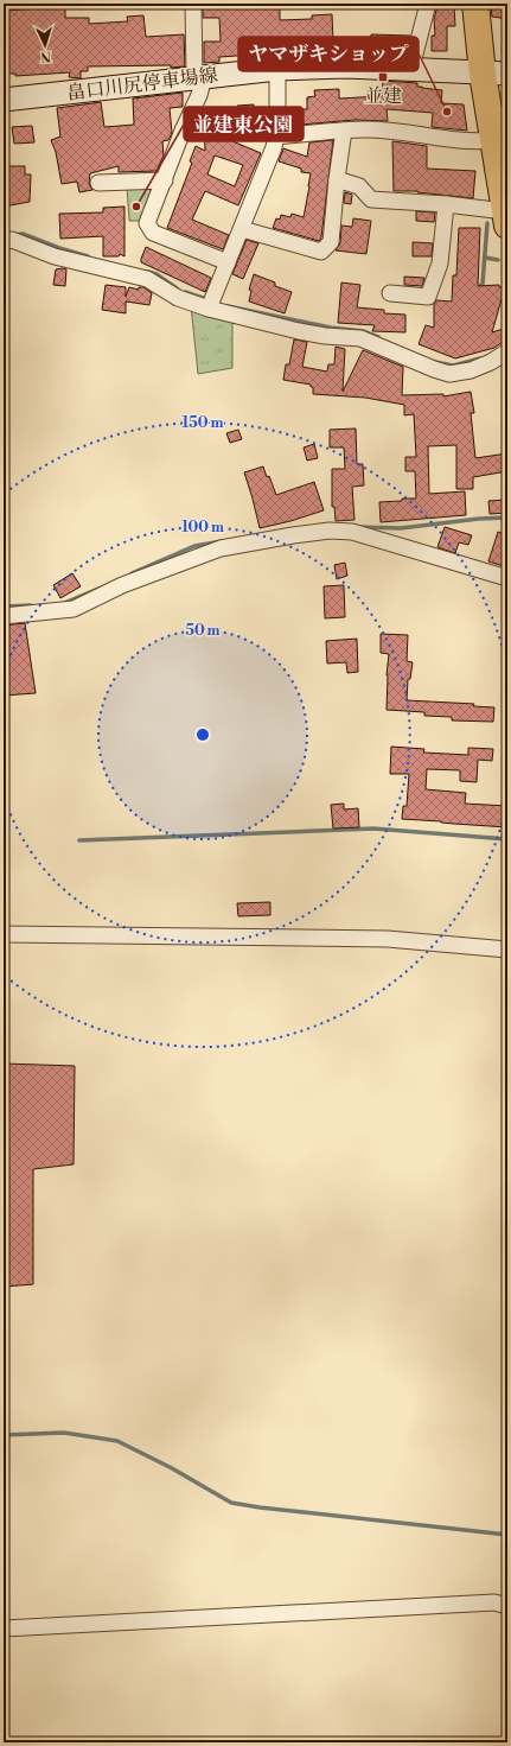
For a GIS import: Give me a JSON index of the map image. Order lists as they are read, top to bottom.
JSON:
{
  "streets": {
    "main road": ["畠口川尻停車場線"]
  },
  "places": {
    "transit": ["並建"],
    "other": ["ヤマザキショップ", "並建東公園"]
  },
  "north": "bottom",
  "rings": ["150 m", "100 m", "50 m"]
}
